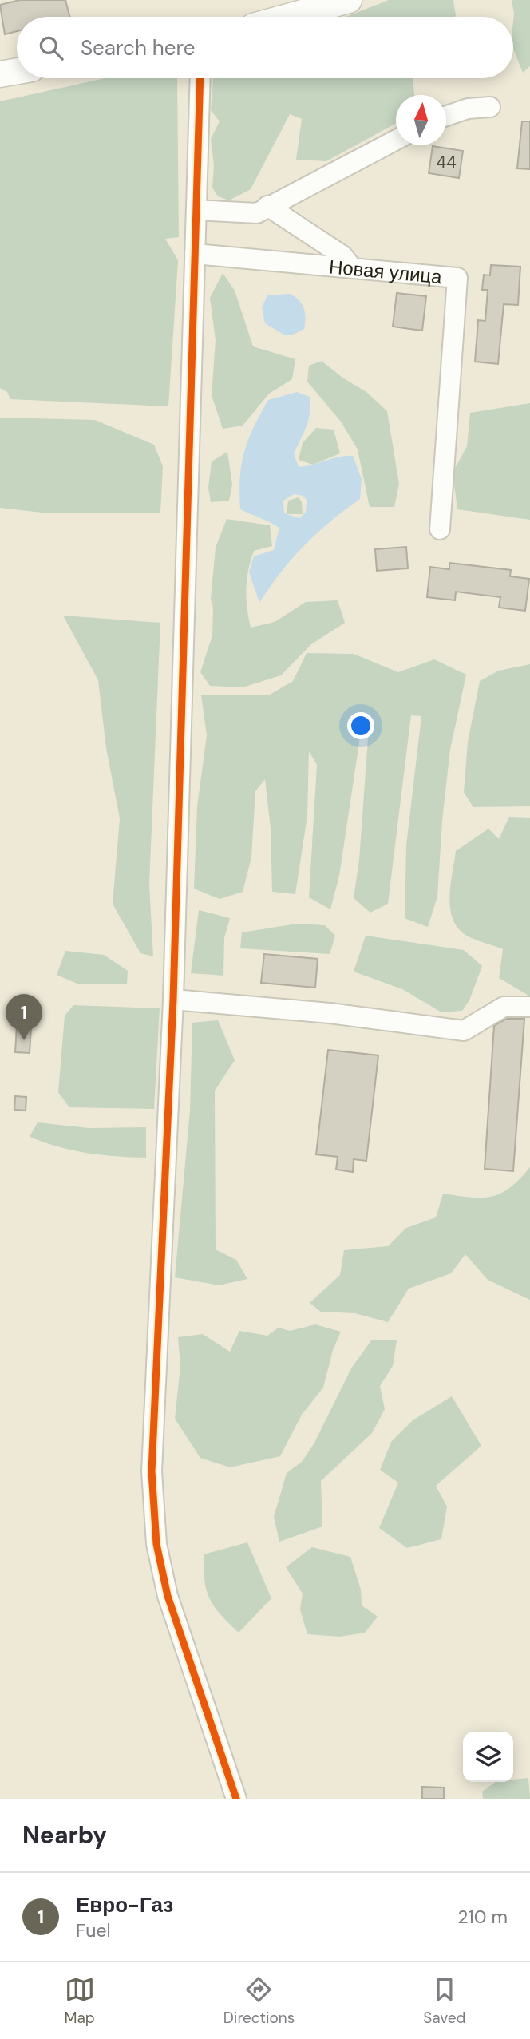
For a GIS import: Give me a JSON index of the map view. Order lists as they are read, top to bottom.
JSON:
{
  "streets": {
    "street": ["Новая улица"]
  },
  "house_numbers": ["44"],
  "north": "top",
  "page": {
    "search": "Search here",
    "pins": "1",
    "heading": "Nearby",
    "list": [
      {
        "mark": "1",
        "name": "Евро-Газ",
        "note": "Fuel",
        "value": "210 m"
      }
    ],
    "nav": ["Map", "Directions", "Saved"]
  }
}
